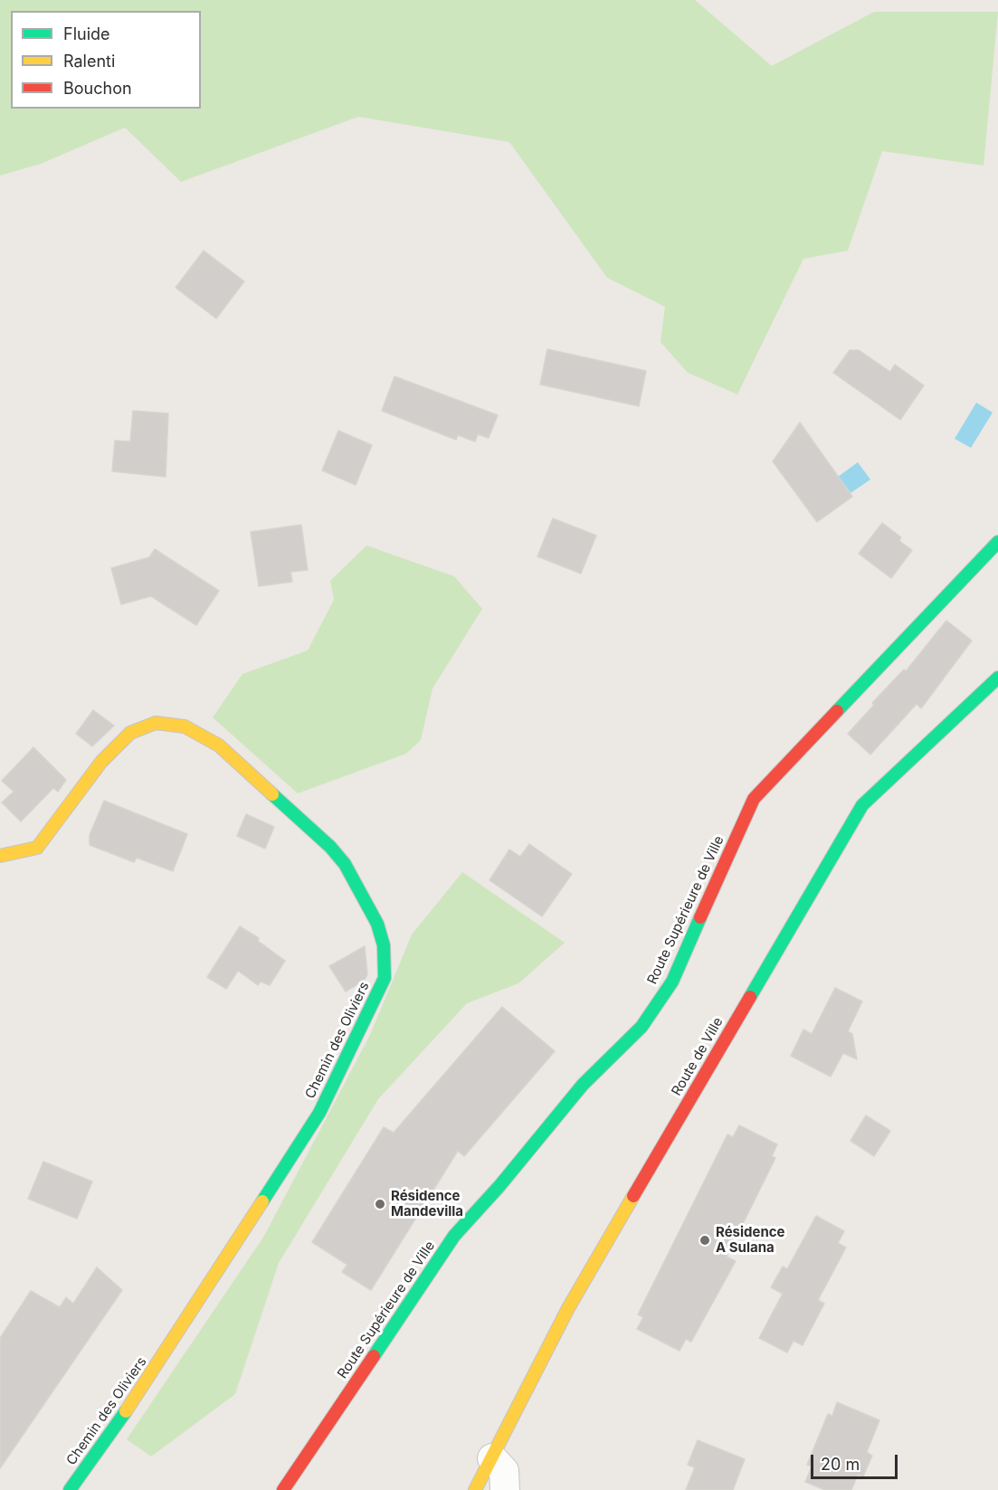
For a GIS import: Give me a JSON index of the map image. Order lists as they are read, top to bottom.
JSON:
{
  "streets": {
    "street": ["Route Supérieure de Ville", "Chemin des Oliviers", "Route de Ville"]
  },
  "places": ["Résidence Mandevilla", "Résidence A Sulana"],
  "legend": ["Fluide", "Ralenti", "Bouchon"],
  "scale_bar": "20 m"
}
